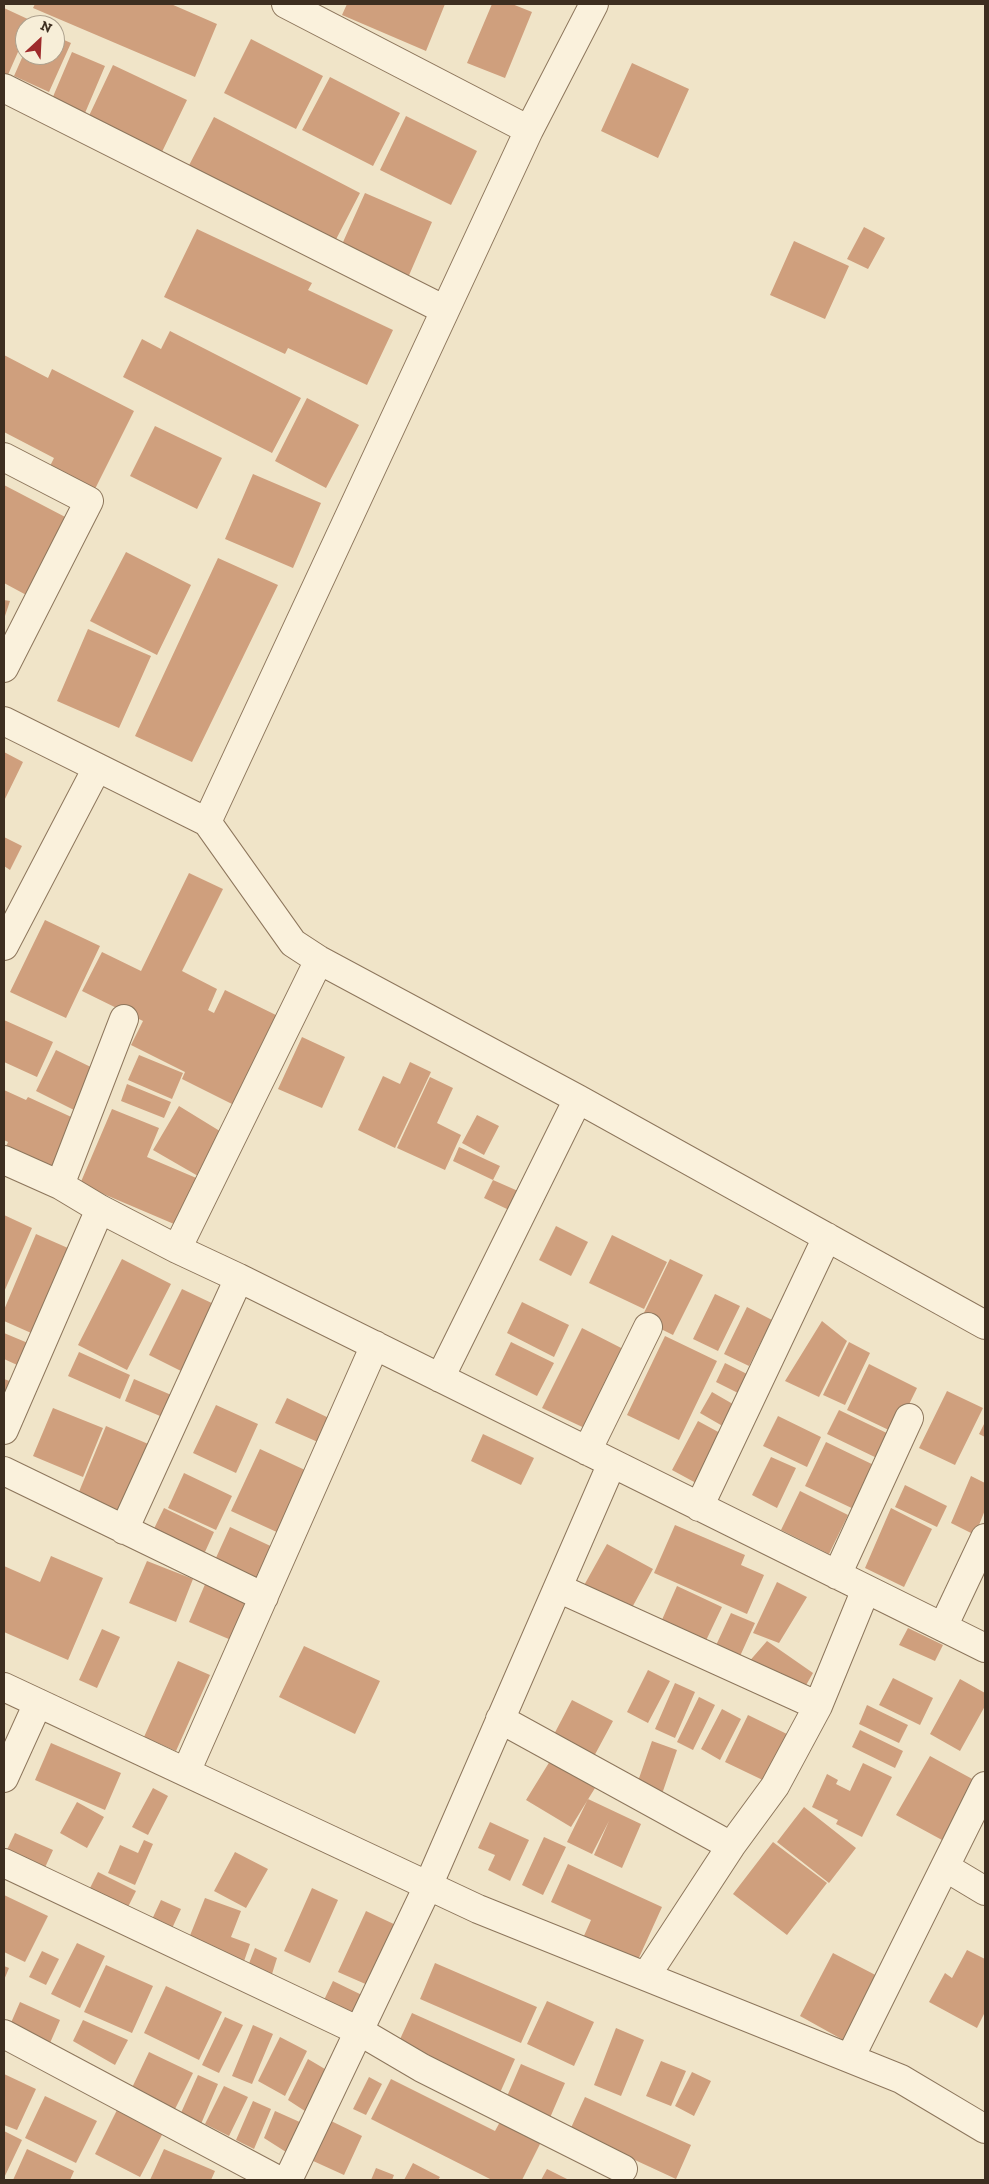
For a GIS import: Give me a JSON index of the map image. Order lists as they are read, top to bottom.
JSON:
{
  "north": "top right"
}
